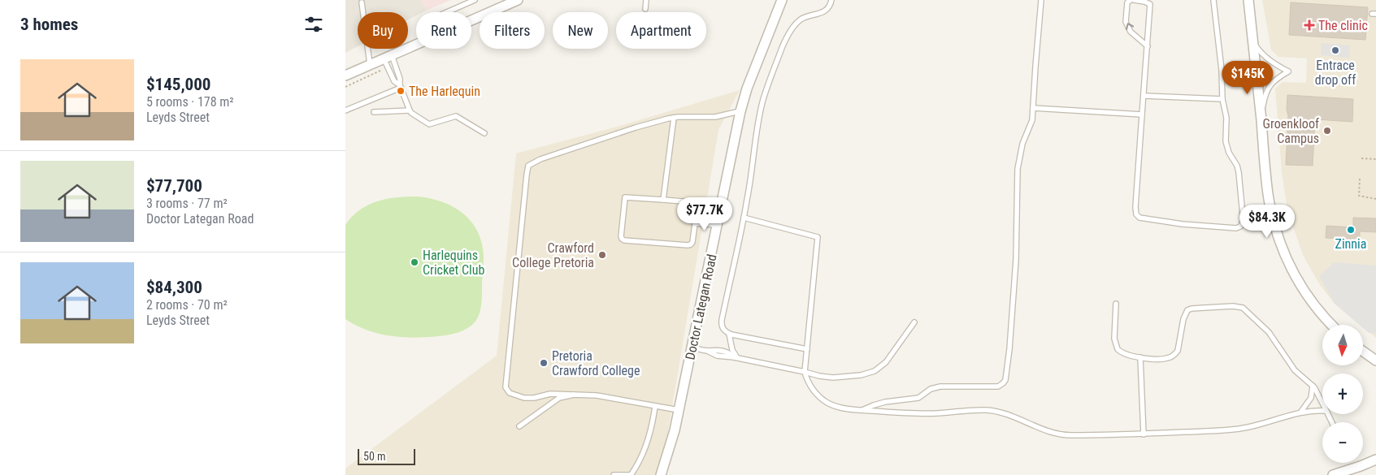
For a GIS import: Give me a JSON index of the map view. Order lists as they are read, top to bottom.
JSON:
{
  "streets": {
    "street": ["Doctor Lategan Road"]
  },
  "places": {
    "health": ["The clinic"],
    "other": [
      "Entrace drop off",
      "The Harlequin",
      "Groenkloof Campus",
      "Zinnia",
      "Crawford College Pretoria",
      "Harlequins Cricket Club",
      "Pretoria Crawford College"
    ]
  },
  "scale_bar": "50 m",
  "north": "bottom",
  "page": {
    "heading": "3 homes",
    "chip": [
      "Buy",
      "Rent",
      "Filters",
      "New",
      "Apartment"
    ],
    "list": [
      {
        "name": "$145,000",
        "note": "5 rooms · 178 m² · Leyds Street"
      },
      {
        "name": "$77,700",
        "note": "3 rooms · 77 m² · Doctor Lategan Road"
      },
      {
        "name": "$84,300",
        "note": "2 rooms · 70 m² · Leyds Street"
      }
    ],
    "price": ["$145K", "$77.7K", "$84.3K"],
    "map_buttons": ["+", "−"],
    "scale": "50 m"
  }
}
